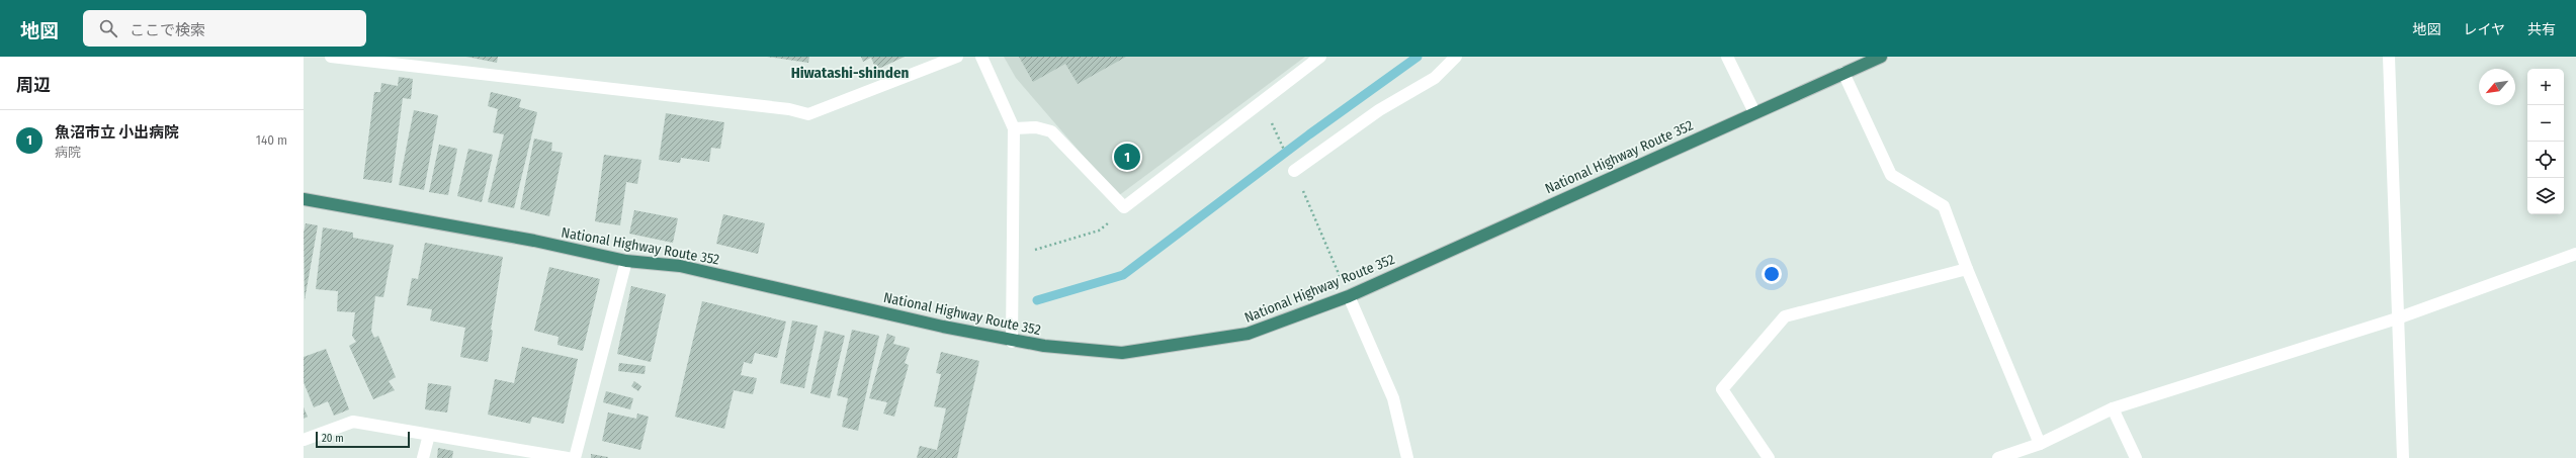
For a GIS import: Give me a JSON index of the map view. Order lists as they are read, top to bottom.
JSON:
{
  "streets": {
    "highway": ["National Highway Route 352"]
  },
  "districts": ["Hiwatashi-shinden"],
  "scale_bar": "20 m",
  "north": "bottom left",
  "page": {
    "header": "地図",
    "search": "ここで検索",
    "nav": ["地図", "レイヤ", "共有"],
    "heading": "周辺",
    "map_buttons": ["+", "−"],
    "list": [
      {
        "mark": "1",
        "name": "魚沼市立 小出病院",
        "note": "病院",
        "value": "140 m"
      }
    ],
    "pins": "1",
    "scale": "20 m"
  }
}
